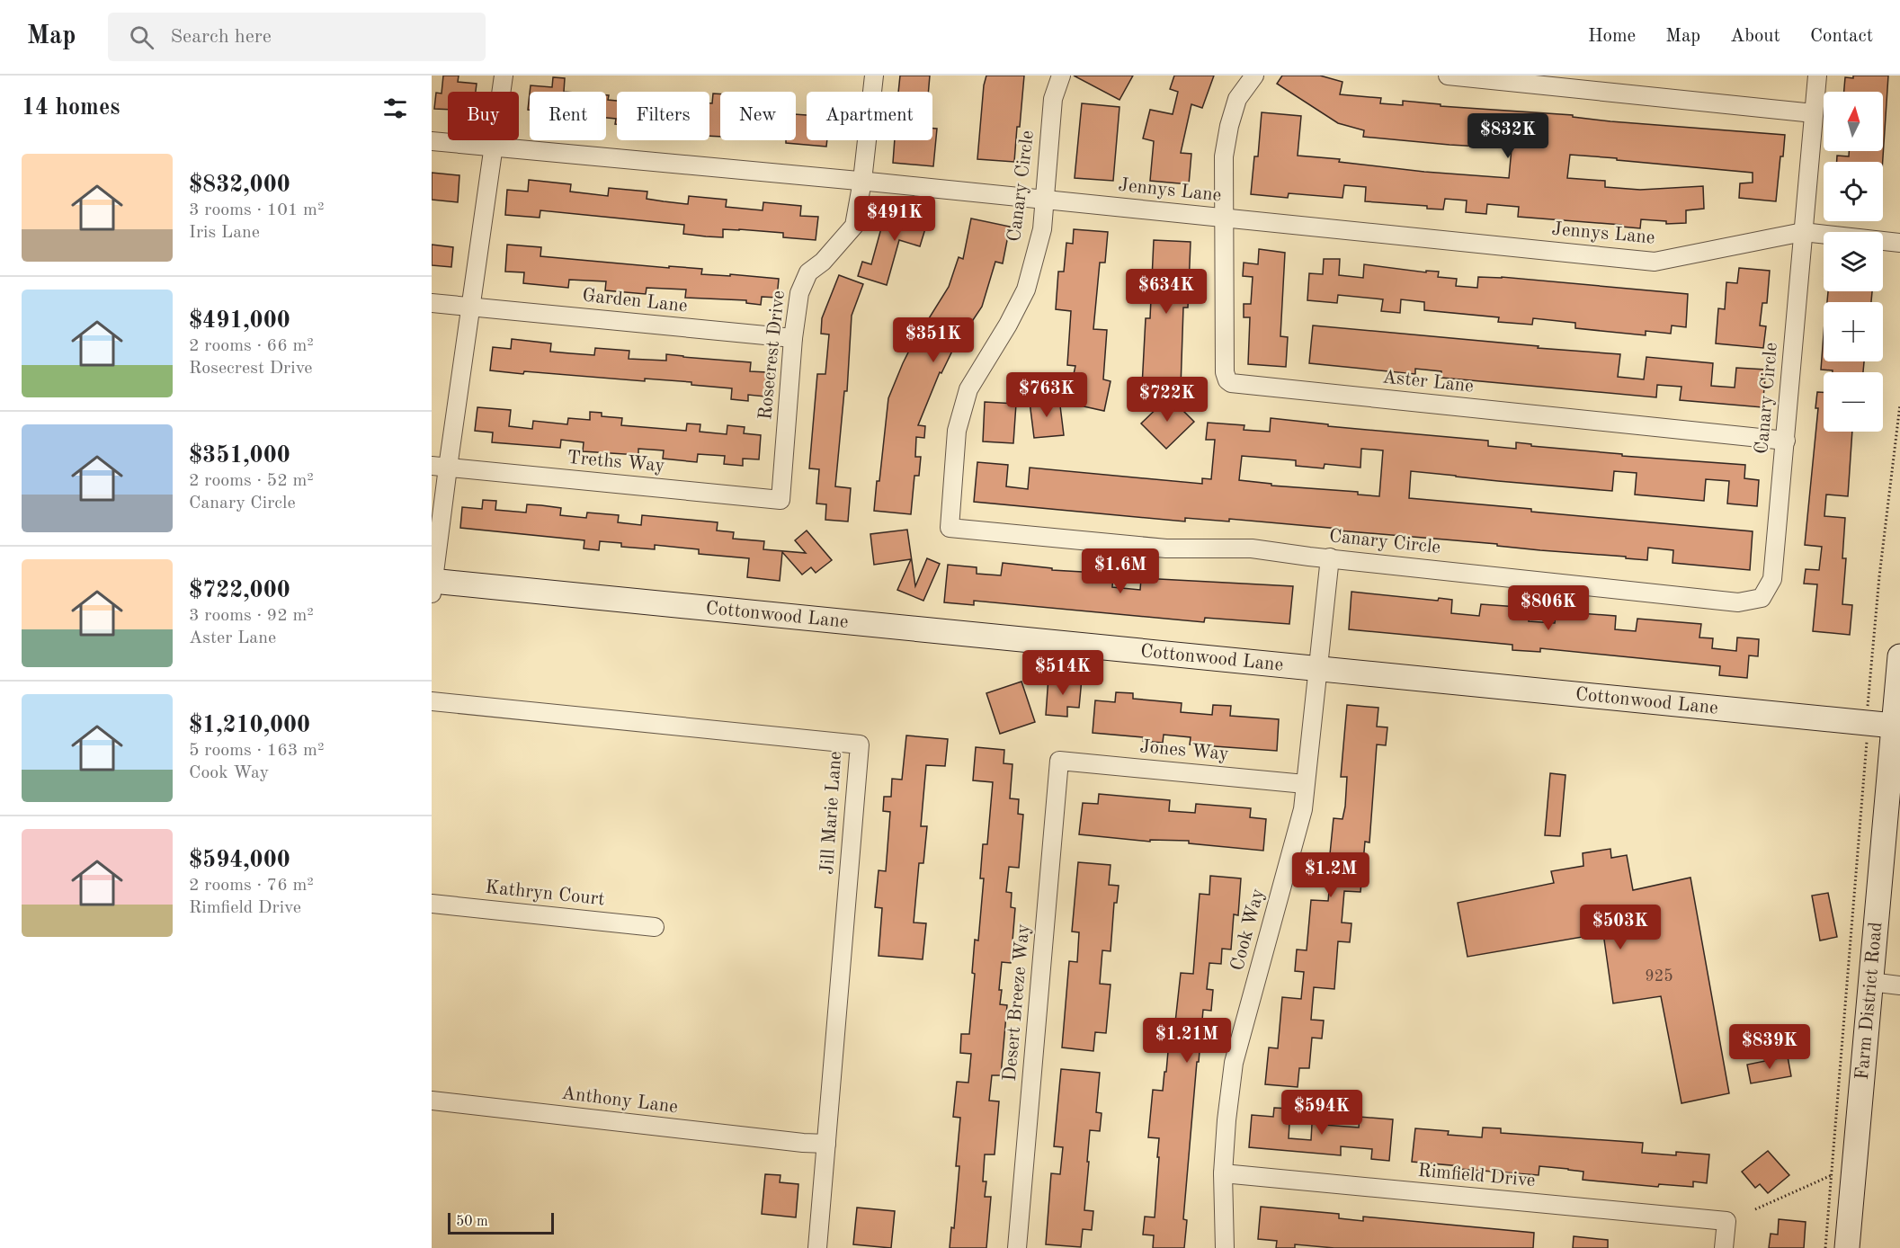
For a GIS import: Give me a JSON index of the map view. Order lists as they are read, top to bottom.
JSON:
{
  "streets": {
    "main road": ["Cottonwood Lane", "Farm District Road"],
    "street": [
      "Canary Circle",
      "Jennys Lane",
      "Garden Lane",
      "Rosecrest Drive",
      "Aster Lane",
      "Treths Way",
      "Jones Way",
      "Jill Marie Lane",
      "Kathryn Court",
      "Cook Way",
      "Desert Breeze Way",
      "Anthony Lane",
      "Rimfield Drive"
    ]
  },
  "crossings": [
    ["Canary Circle", "Jennys Lane"],
    ["Canary Circle", "Aster Lane"],
    ["Canary Circle", "Cook Way"],
    ["Jennys Lane", "Rosecrest Drive"],
    ["Jennys Lane", "Aster Lane"],
    ["Garden Lane", "Rosecrest Drive"],
    ["Rosecrest Drive", "Treths Way"],
    ["Cottonwood Lane", "Cook Way"],
    ["Cottonwood Lane", "Farm District Road"],
    ["Jones Way", "Cook Way"],
    ["Jones Way", "Desert Breeze Way"],
    ["Jill Marie Lane", "Anthony Lane"],
    ["Cook Way", "Rimfield Drive"]
  ],
  "house_numbers": ["925"],
  "scale_bar": "50 m",
  "north": "top",
  "page": {
    "header": "Map",
    "search": "Search here",
    "nav": [
      "Home",
      "Map",
      "About",
      "Contact"
    ],
    "heading": "14 homes",
    "map_buttons": ["+", "−"],
    "chip": [
      "Buy",
      "Rent",
      "Filters",
      "New",
      "Apartment"
    ],
    "price": [
      "$832K",
      "$491K",
      "$634K",
      "$351K",
      "$763K",
      "$722K",
      "$1.6M",
      "$806K",
      "$514K",
      "$1.2M",
      "$503K",
      "$1.21M",
      "$839K",
      "$594K"
    ],
    "list": [
      {
        "name": "$832,000",
        "note": "3 rooms · 101 m² · Iris Lane"
      },
      {
        "name": "$491,000",
        "note": "2 rooms · 66 m² · Rosecrest Drive"
      },
      {
        "name": "$351,000",
        "note": "2 rooms · 52 m² · Canary Circle"
      },
      {
        "name": "$722,000",
        "note": "3 rooms · 92 m² · Aster Lane"
      },
      {
        "name": "$1,210,000",
        "note": "5 rooms · 163 m² · Cook Way"
      },
      {
        "name": "$594,000",
        "note": "2 rooms · 76 m² · Rimfield Drive"
      }
    ],
    "scale": "50 m"
  }
}
